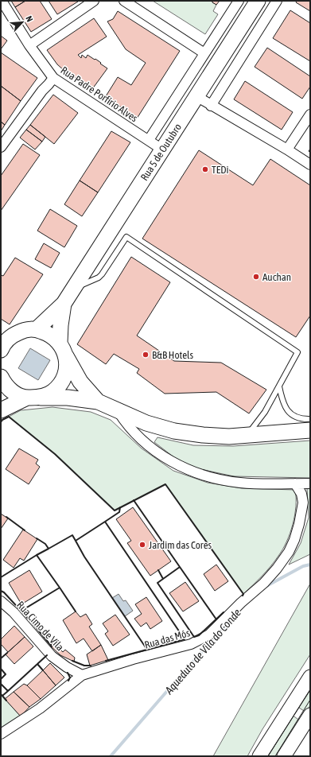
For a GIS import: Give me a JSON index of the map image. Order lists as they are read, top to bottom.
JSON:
{
  "streets": {
    "main road": ["Rua 5 de Outubro"],
    "street": ["Rua Padre Porfírio Alves", "Rua Cimo de Vila", "Rua das Mós"]
  },
  "crossings": [
    ["Rua Padre Porfírio Alves", "Rua 5 de Outubro"],
    ["Rua Cimo de Vila", "Rua das Mós"]
  ],
  "water": ["Aqueduto de Vila do Conde"],
  "places": [
    "TEDi",
    "Auchan",
    "B&B Hotels",
    "Jardim das Cores"
  ],
  "north": "top right"
}
